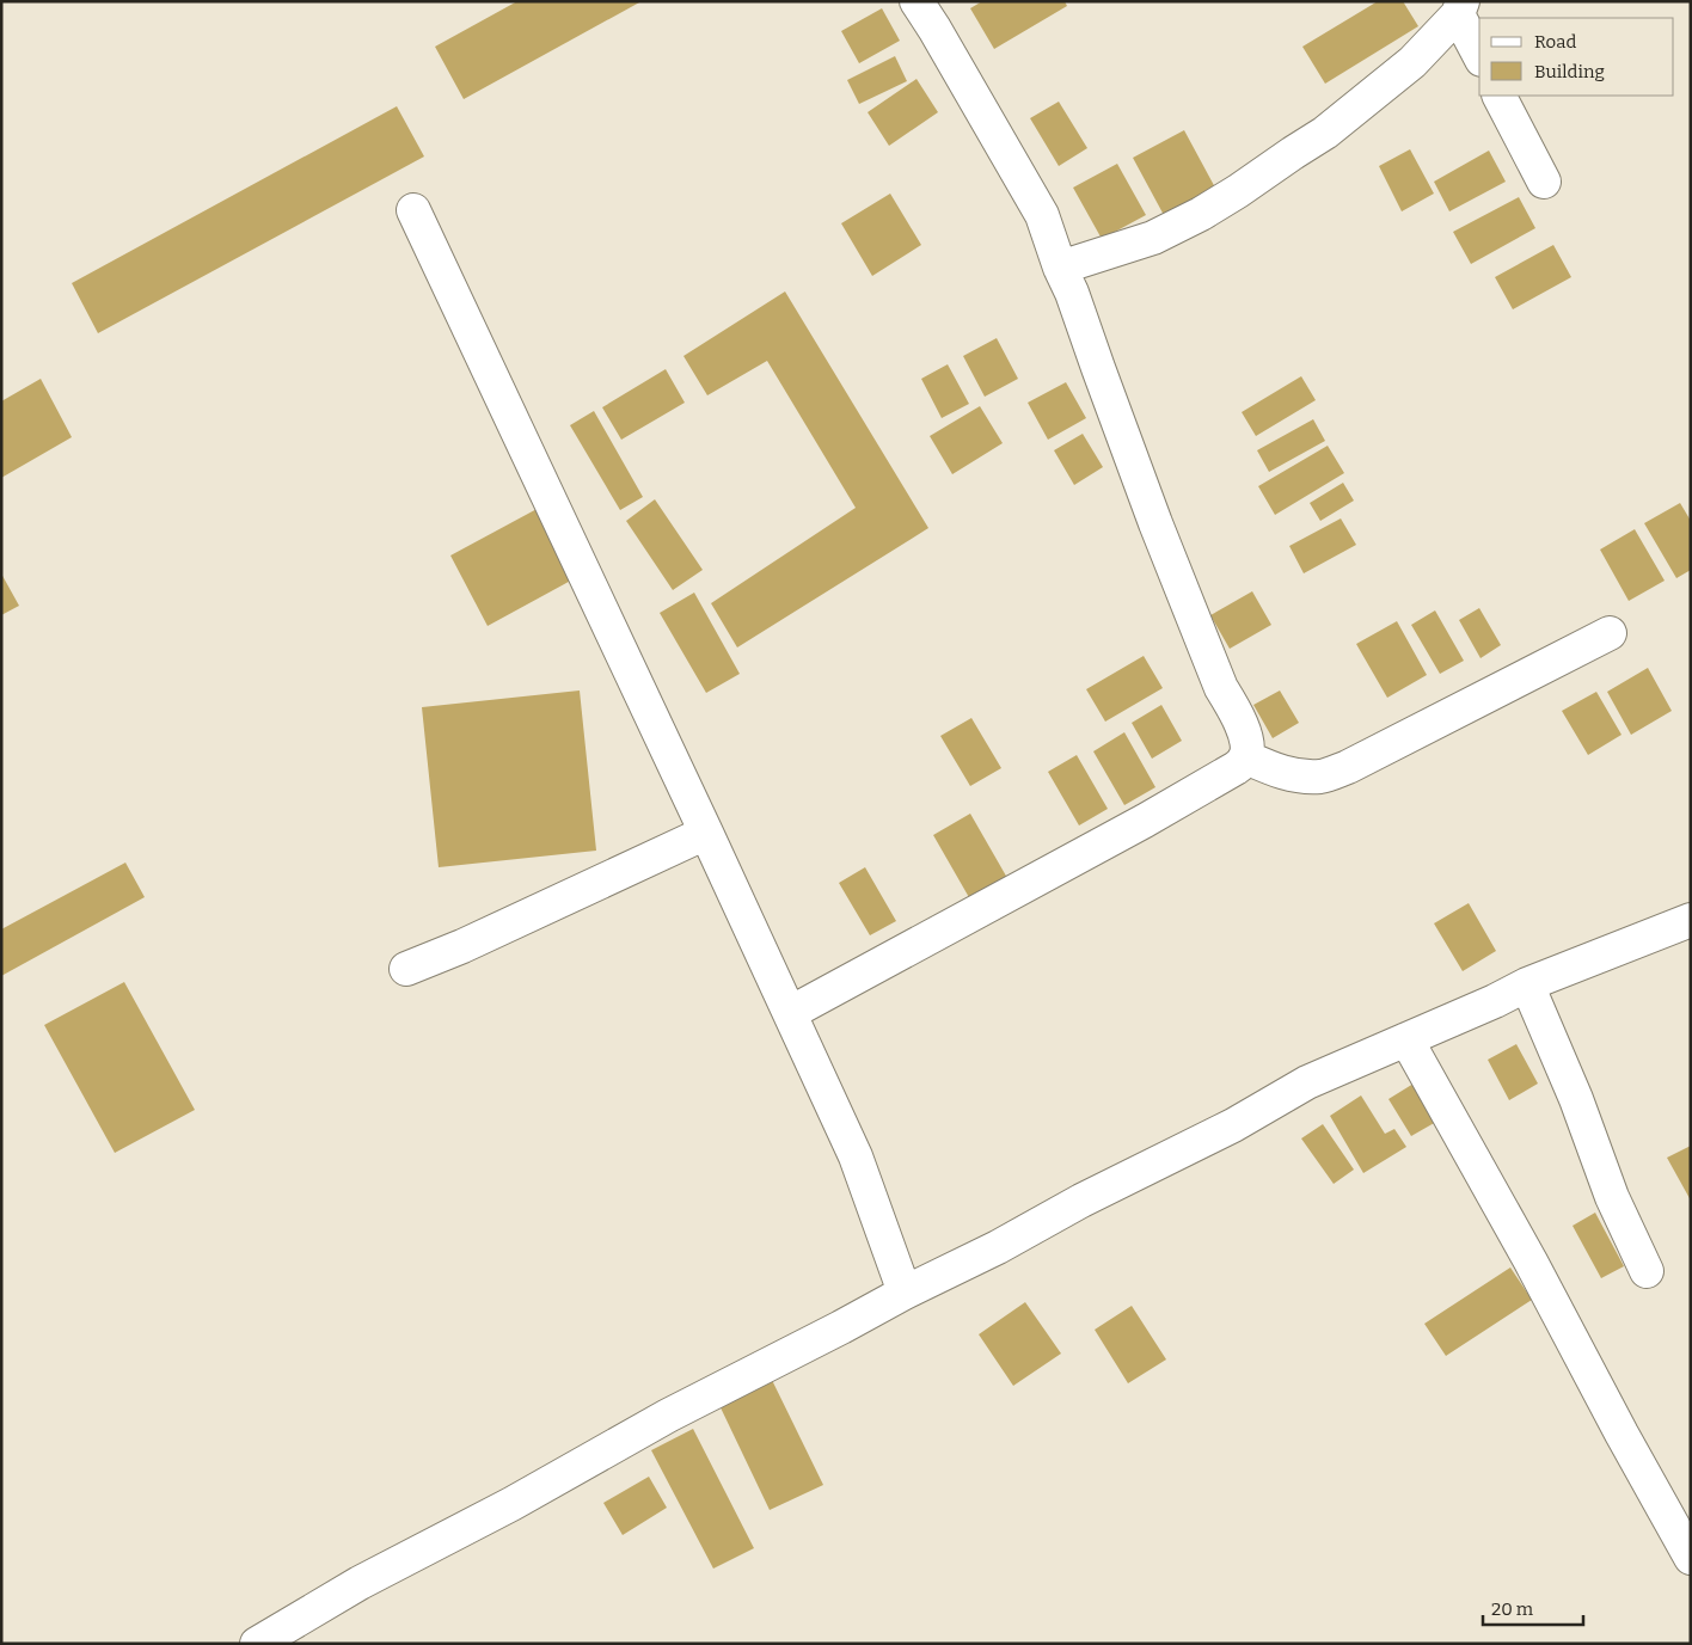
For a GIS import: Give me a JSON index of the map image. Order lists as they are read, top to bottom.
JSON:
{
  "legend": ["Road", "Building"],
  "scale_bar": "20 m"
}
